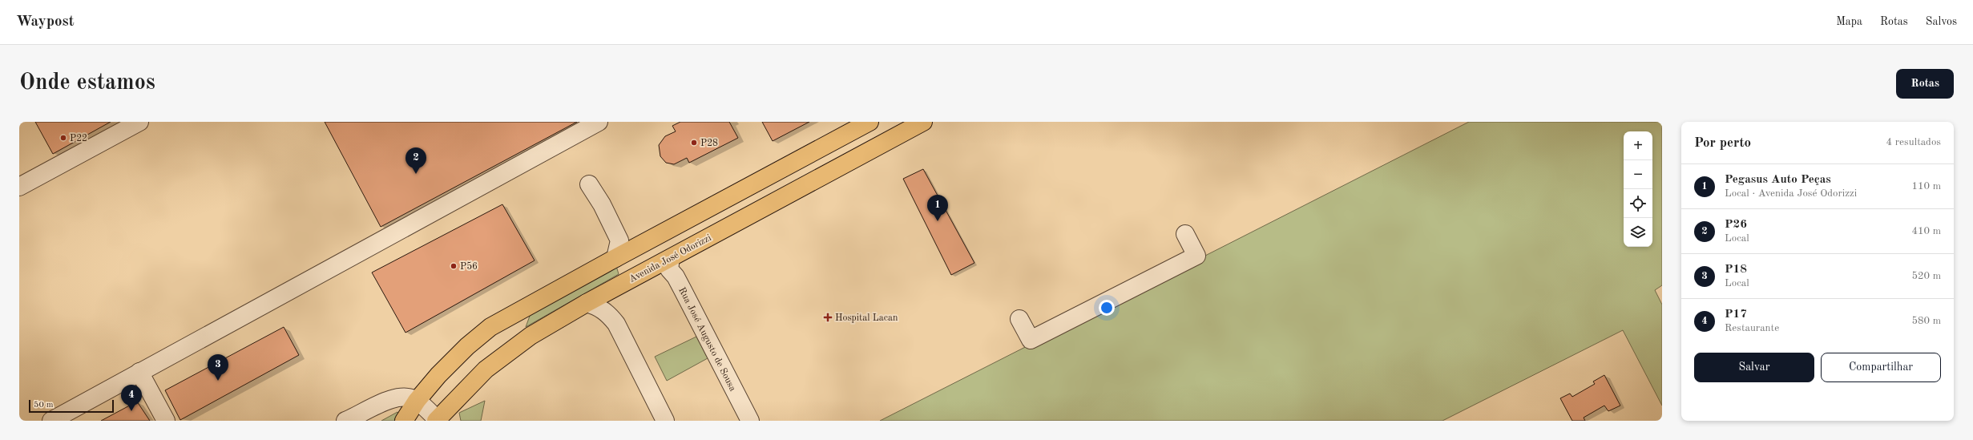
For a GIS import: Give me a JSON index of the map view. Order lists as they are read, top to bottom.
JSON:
{
  "streets": {
    "main road": ["Avenida José Odorizzi"],
    "street": ["Rua José Augusto de Sousa"]
  },
  "crossings": [
    ["Avenida José Odorizzi", "Rua José Augusto de Sousa"]
  ],
  "places": {
    "other": ["P22", "P28", "P56"],
    "health": ["Hospital Lacan"]
  },
  "scale_bar": "50 m",
  "page": {
    "header": "Waypost",
    "nav": ["Mapa", "Rotas", "Salvos"],
    "buttons": [
      "Rotas",
      ["Salvar", "Compartilhar"]
    ],
    "title": "Onde estamos",
    "heading": ["Por perto", "4 resultados"],
    "map_buttons": ["+", "−"],
    "pins": [
      "2",
      "1",
      "3",
      "4"
    ],
    "list": [
      {
        "mark": "1",
        "name": "Pegasus Auto Peças",
        "note": "Local · Avenida José Odorizzi",
        "value": "110 m"
      },
      {
        "mark": "2",
        "name": "P26",
        "note": "Local",
        "value": "410 m"
      },
      {
        "mark": "3",
        "name": "P18",
        "note": "Local",
        "value": "520 m"
      },
      {
        "mark": "4",
        "name": "P17",
        "note": "Restaurante",
        "value": "580 m"
      }
    ],
    "scale": "50 m"
  }
}
